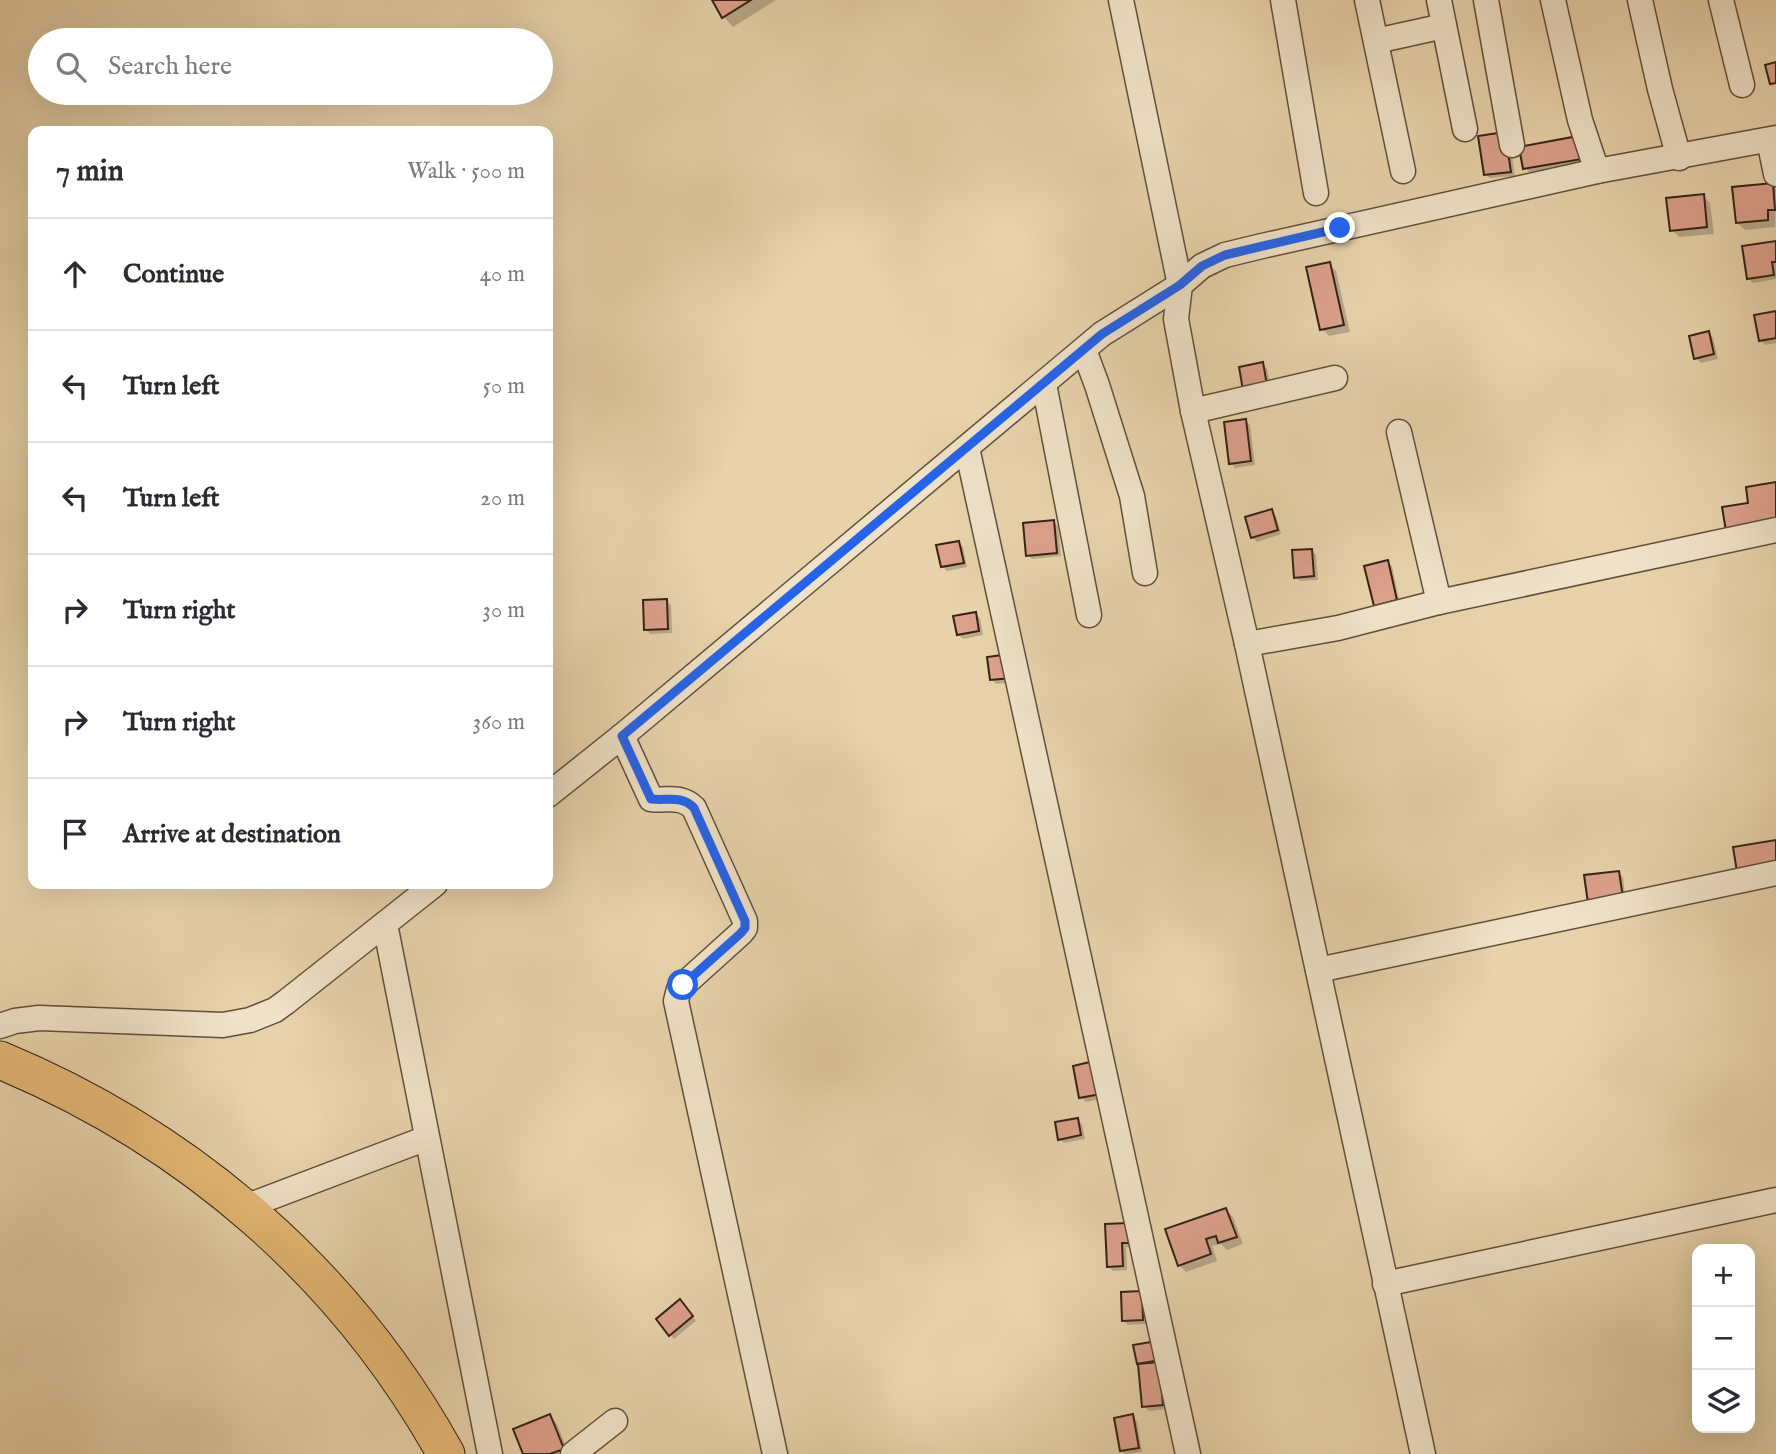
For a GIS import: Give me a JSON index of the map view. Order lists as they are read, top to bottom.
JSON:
{
  "page": {
    "search": "Search here",
    "heading": ["7 min", "Walk · 500 m"],
    "list": [
      ["Continue", "40 m"],
      ["Turn left", "50 m"],
      ["Turn left", "20 m"],
      ["Turn right", "30 m"],
      ["Turn right", "360 m"],
      "Arrive at destination"
    ],
    "map_buttons": ["+", "−"]
  }
}
